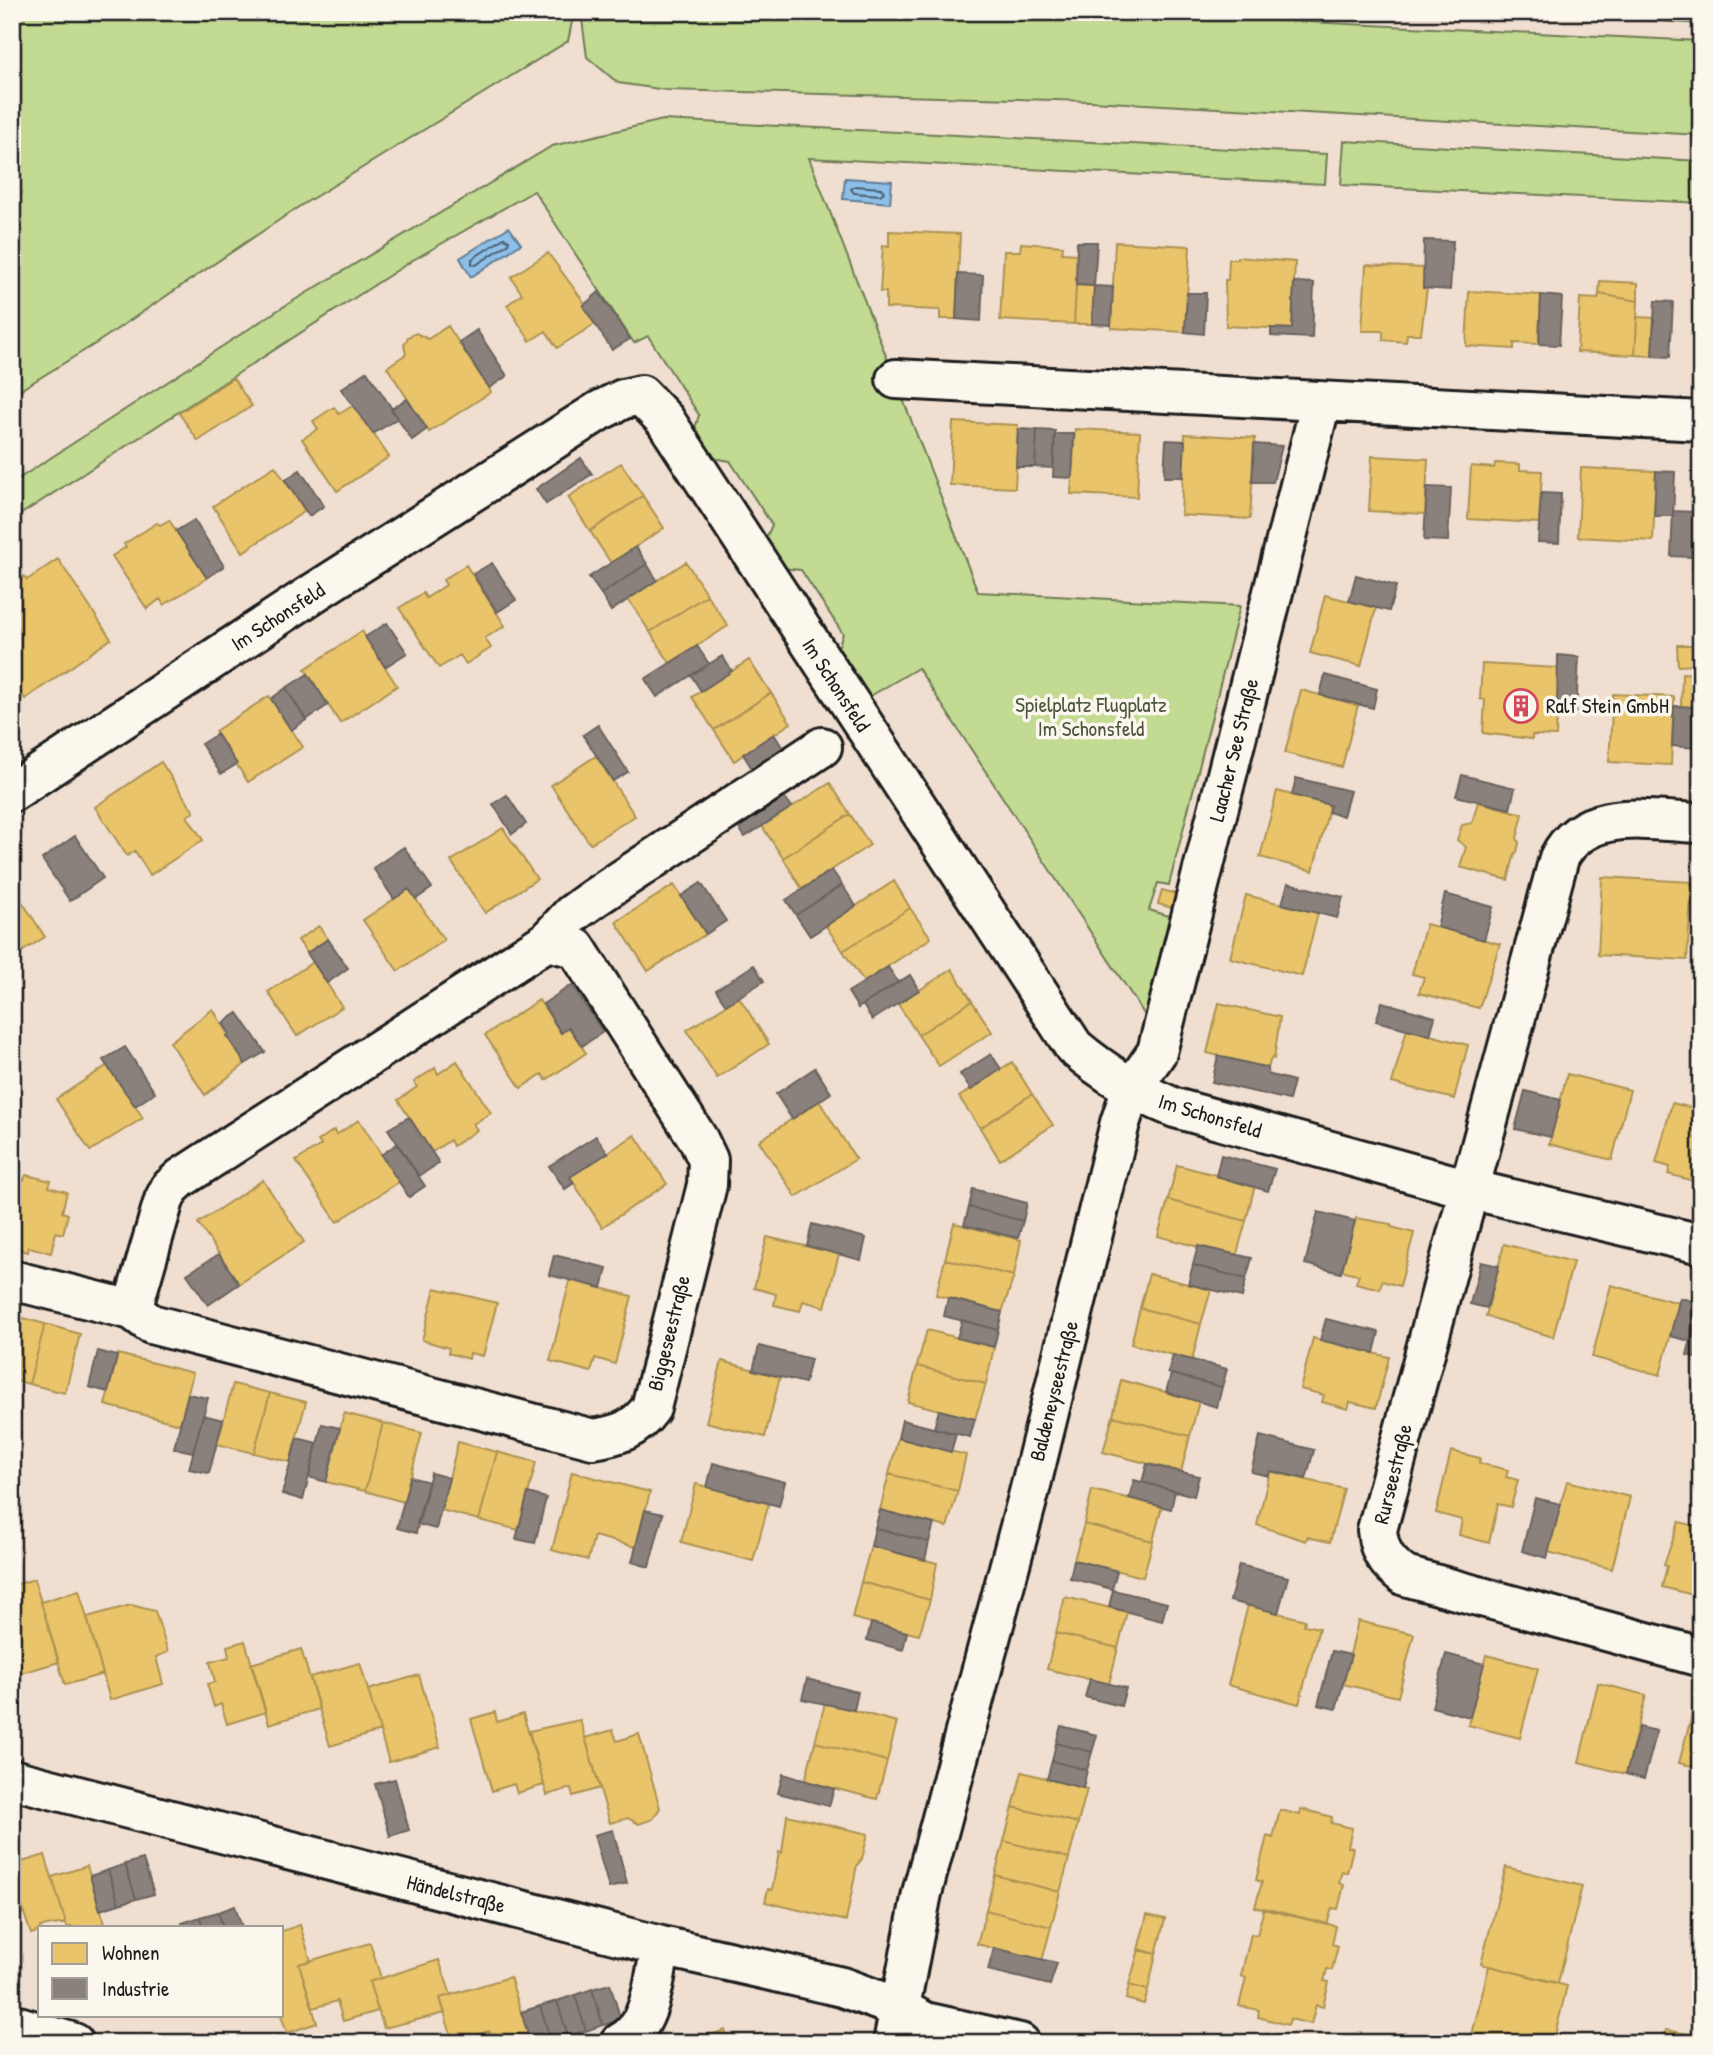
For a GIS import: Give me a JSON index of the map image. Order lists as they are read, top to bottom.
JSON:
{
  "streets": {
    "street": [
      "Im Schonsfeld",
      "Laacher See Straße",
      "Biggeseestraße",
      "Baldeneyseestraße",
      "Rurseestraße",
      "Händelstraße"
    ]
  },
  "crossings": [
    ["Im Schonsfeld", "Laacher See Straße"],
    ["Im Schonsfeld", "Baldeneyseestraße"],
    ["Im Schonsfeld", "Rurseestraße"],
    ["Laacher See Straße", "Baldeneyseestraße"],
    ["Baldeneyseestraße", "Händelstraße"]
  ],
  "parks": ["Spielplatz Flugplatz Im Schonsfeld"],
  "places": {
    "building": ["Ralf Stein GmbH"]
  },
  "legend": ["Wohnen", "Industrie"]
}
